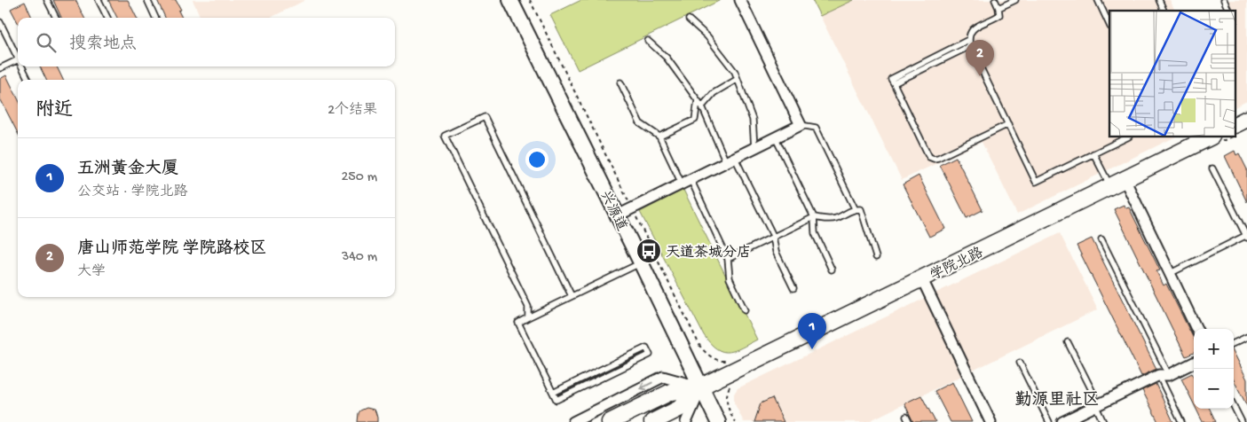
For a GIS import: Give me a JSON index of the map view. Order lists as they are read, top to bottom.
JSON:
{
  "streets": {
    "main road": ["兴源道", "学院北路"]
  },
  "crossings": [
    ["兴源道", "学院北路"]
  ],
  "districts": ["勤源里社区"],
  "places": {
    "bus stop": ["天道茶城分店"]
  },
  "page": {
    "search": "搜索地点",
    "pins": ["2", "1"],
    "heading": ["附近", "2个结果"],
    "list": [
      {
        "mark": "1",
        "name": "五洲黄金大厦",
        "note": "公交站 · 学院北路",
        "value": "250 m"
      },
      {
        "mark": "2",
        "name": "唐山师范学院 学院路校区",
        "note": "大学",
        "value": "340 m"
      }
    ],
    "map_buttons": ["+", "−"]
  }
}
